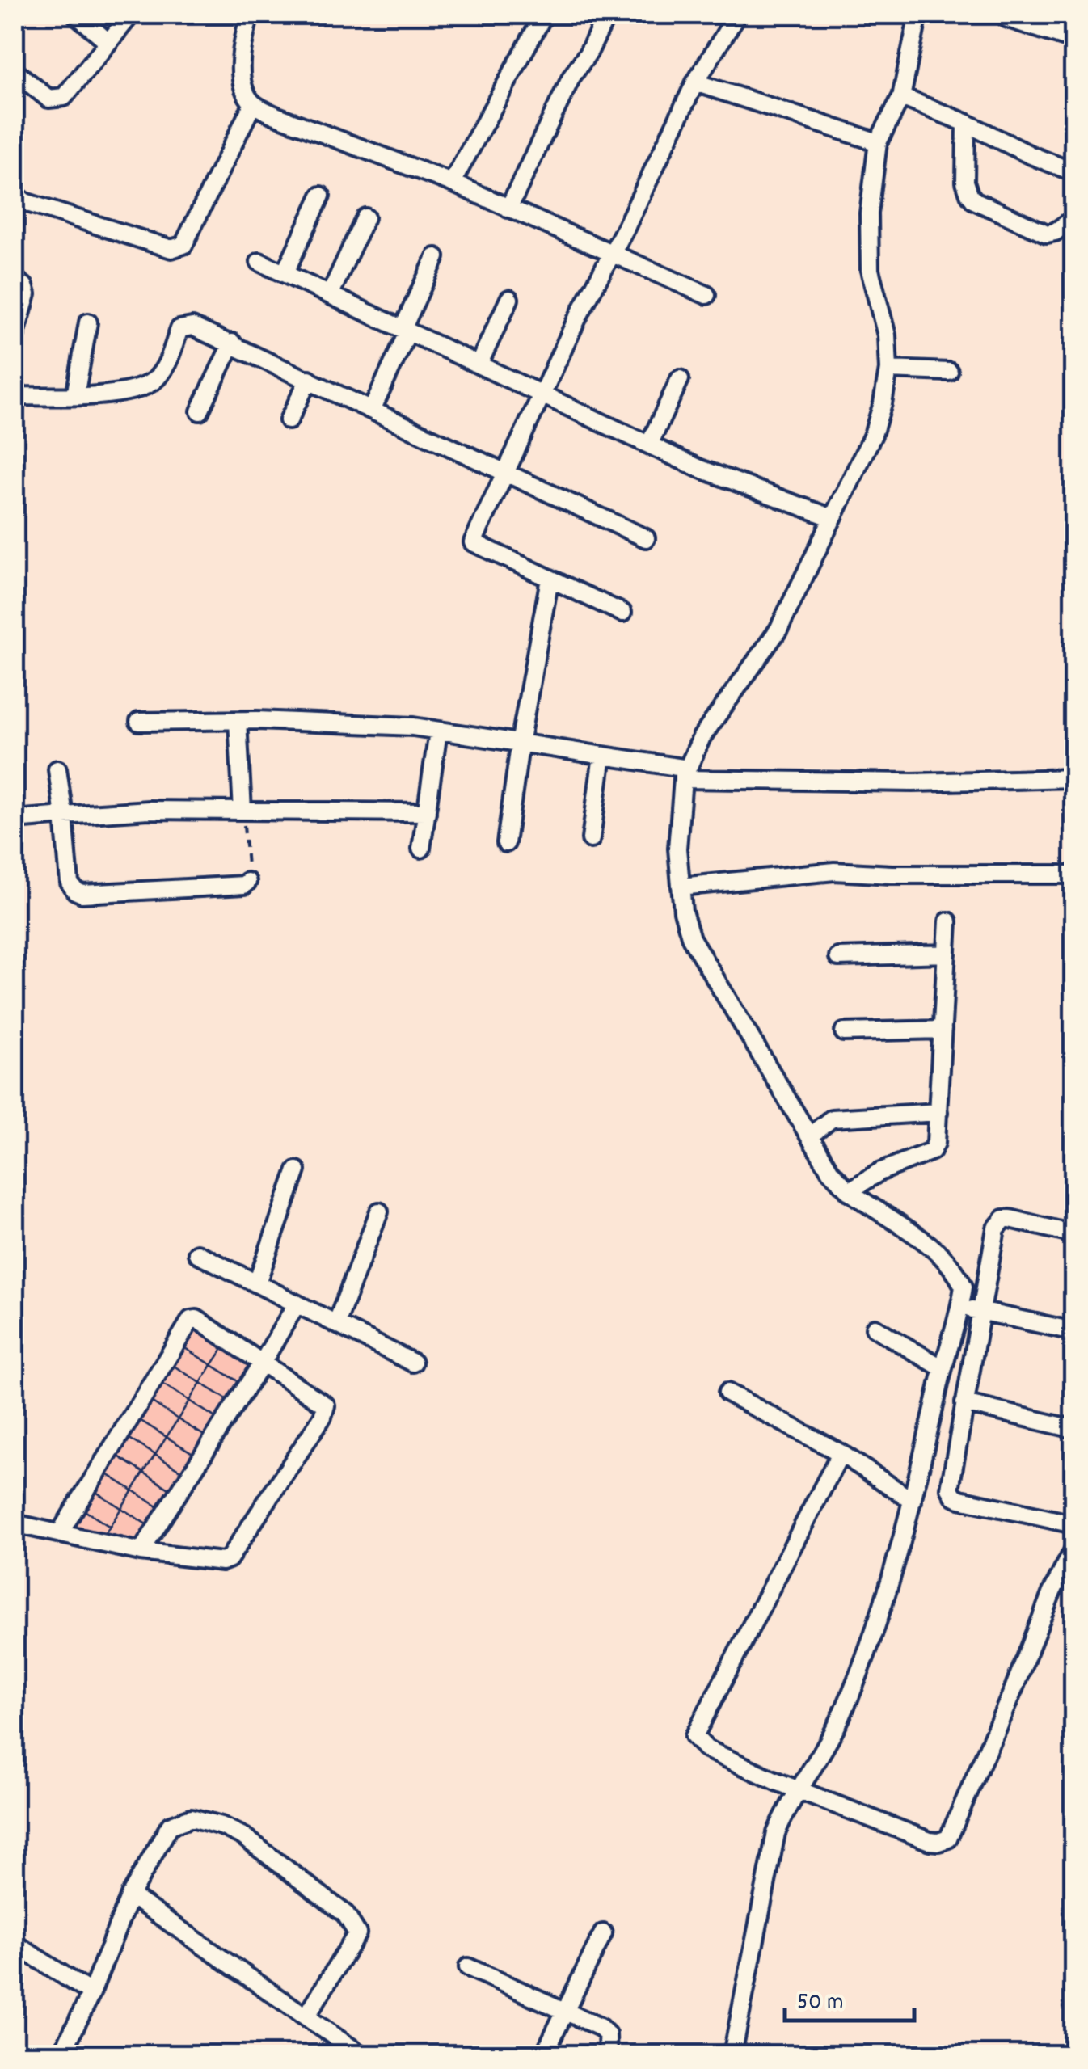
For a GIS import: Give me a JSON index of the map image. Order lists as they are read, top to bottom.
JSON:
{
  "scale_bar": "50 m"
}
